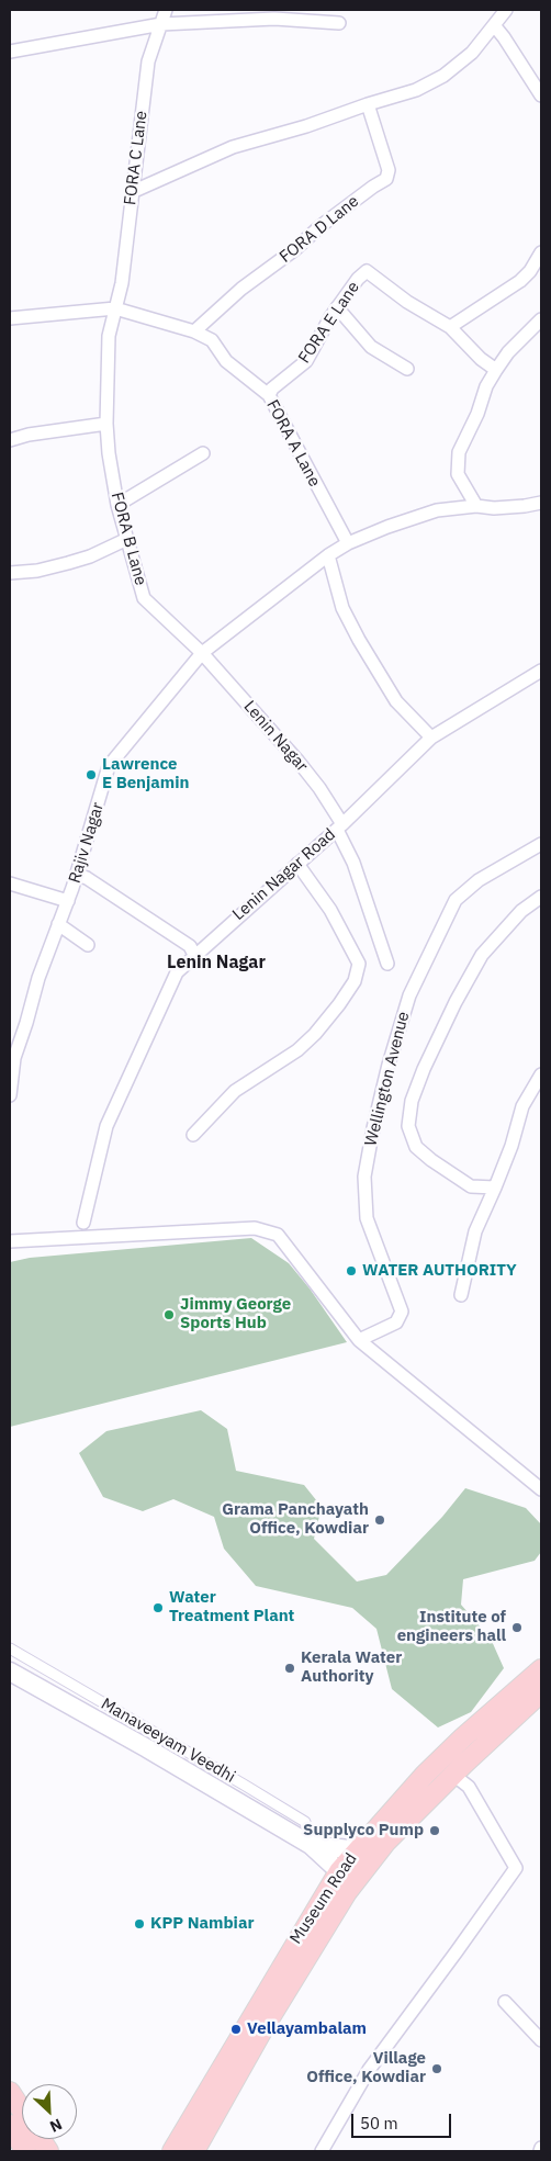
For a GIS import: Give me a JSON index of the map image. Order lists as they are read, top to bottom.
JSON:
{
  "streets": {
    "main road": ["Manaveeyam Veedhi", "Museum Road"],
    "street": [
      "FORA C Lane",
      "FORA D Lane",
      "FORA E Lane",
      "FORA A Lane",
      "FORA B Lane",
      "Lenin Nagar",
      "Rajiv Nagar",
      "Lenin Nagar Road",
      "Wellington Avenue"
    ]
  },
  "crossings": [
    ["FORA C Lane", "FORA A Lane"],
    ["FORA C Lane", "FORA B Lane"],
    ["FORA D Lane", "FORA A Lane"],
    ["FORA E Lane", "FORA A Lane"],
    ["FORA A Lane", "FORA B Lane"],
    ["FORA B Lane", "Lenin Nagar"],
    ["FORA B Lane", "Rajiv Nagar"],
    ["Lenin Nagar", "Rajiv Nagar"],
    ["Lenin Nagar", "Lenin Nagar Road"],
    ["Manaveeyam Veedhi", "Museum Road"]
  ],
  "districts": ["Lenin Nagar"],
  "places": [
    "Lawrence E Benjamin",
    "WATER AUTHORITY",
    "Jimmy George Sports Hub",
    "Grama Panchayath Office, Kowdiar",
    "Water Treatment Plant",
    "Institute of engineers hall",
    "Kerala Water Authority",
    "Supplyco Pump",
    "KPP Nambiar",
    "Vellayambalam",
    "Village Office, Kowdiar"
  ],
  "scale_bar": "50 m",
  "north": "bottom right"
}
